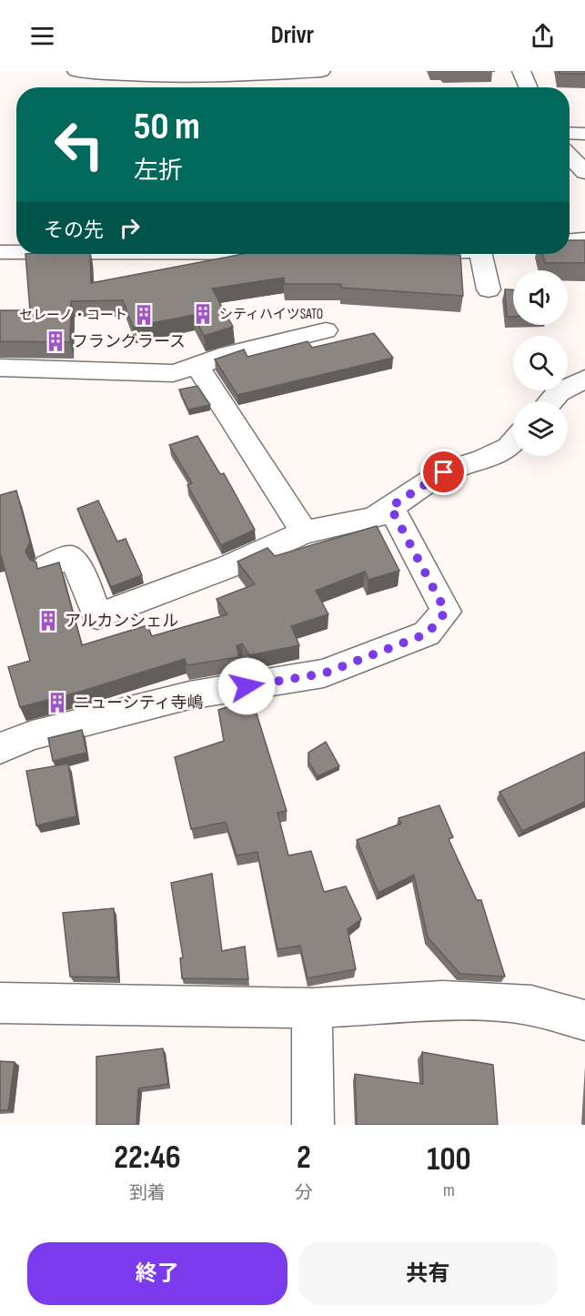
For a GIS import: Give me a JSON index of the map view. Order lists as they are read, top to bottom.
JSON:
{
  "places": {
    "building": [
      "シティハイツSATO",
      "セレーノ・コート",
      "フラングラース",
      "アルカンシェル",
      "ニューシティ寺嶋"
    ]
  },
  "page": {
    "header": "Drivr",
    "turn": ["50 m", "左折"],
    "then": "その先",
    "eta": [
      "22:46",
      "到着",
      "2",
      "分",
      "100",
      "m"
    ],
    "buttons": ["終了", "共有"]
  }
}
